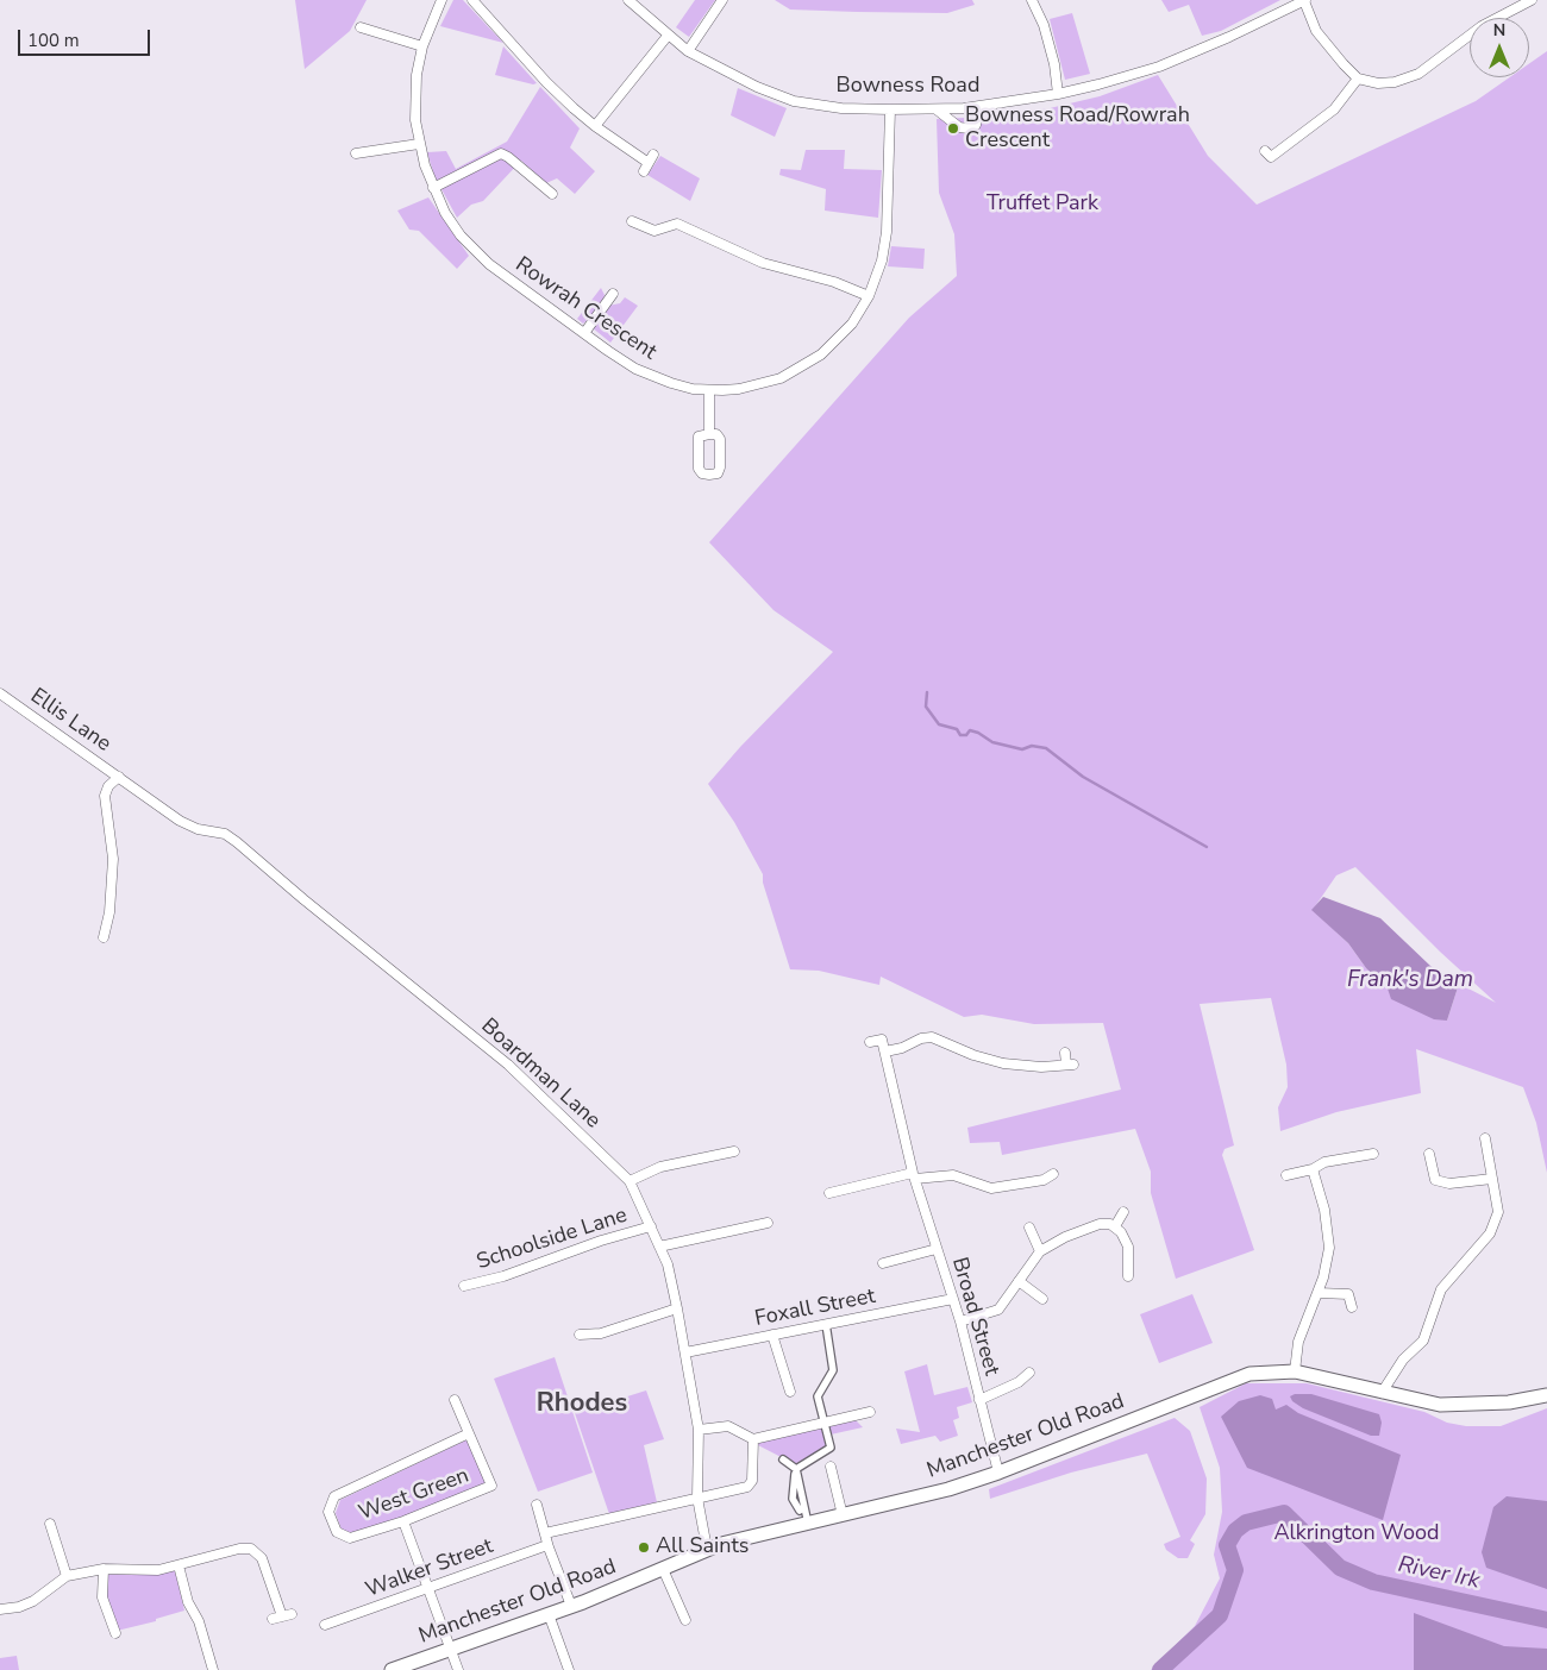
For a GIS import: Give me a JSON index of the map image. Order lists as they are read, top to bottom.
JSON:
{
  "streets": {
    "main road": ["Manchester Old Road"],
    "street": [
      "Bowness Road",
      "Rowrah Crescent",
      "Ellis Lane",
      "Boardman Lane",
      "Schoolside Lane",
      "Foxall Street",
      "Broad Street",
      "West Green",
      "Walker Street"
    ]
  },
  "crossings": [
    ["Bowness Road", "Rowrah Crescent"],
    ["Ellis Lane", "Boardman Lane"],
    ["Boardman Lane", "Schoolside Lane"],
    ["Boardman Lane", "Foxall Street"],
    ["Boardman Lane", "Manchester Old Road"],
    ["Foxall Street", "Broad Street"],
    ["Broad Street", "Manchester Old Road"]
  ],
  "districts": ["Rhodes"],
  "water": ["Frank's Dam", "River Irk"],
  "parks": ["Truffet Park", "Alkrington Wood"],
  "places": ["Bowness Road/Rowrah Crescent", "All Saints"],
  "scale_bar": "100 m",
  "north": "top"
}
